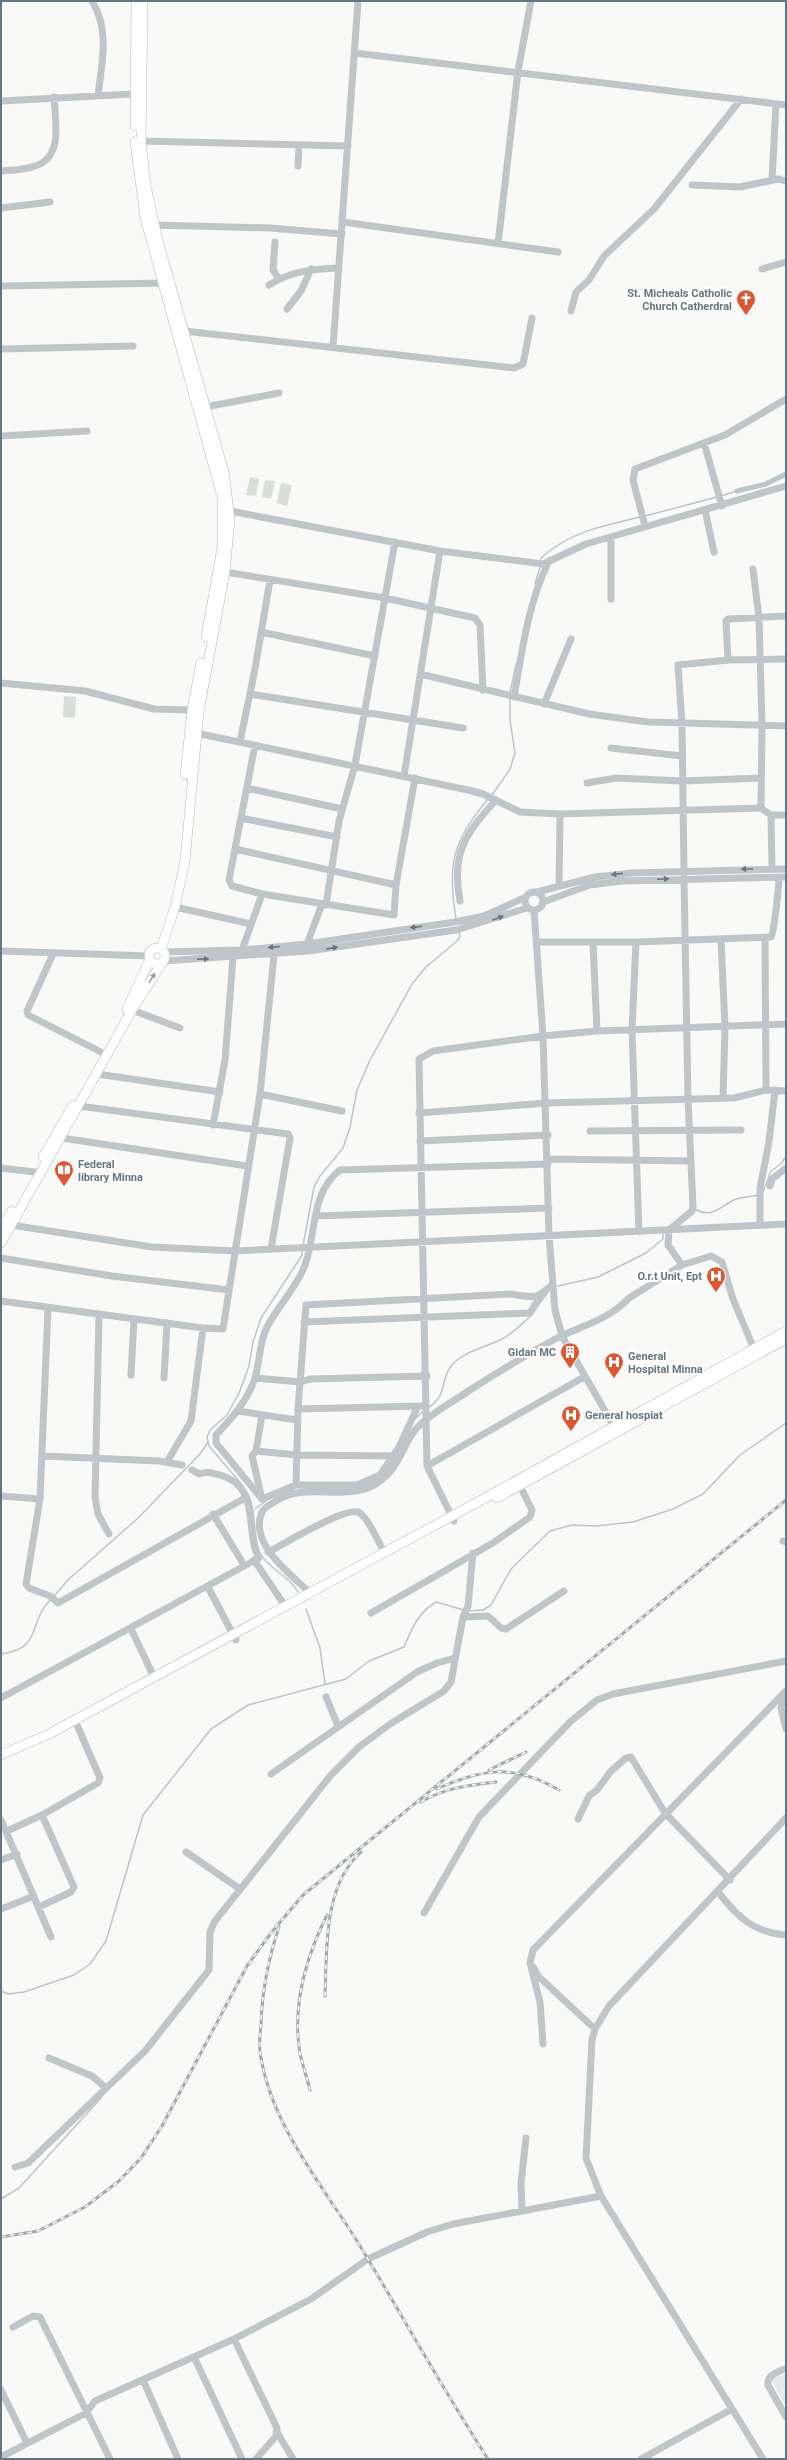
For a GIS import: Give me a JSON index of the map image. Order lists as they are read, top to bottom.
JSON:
{
  "places": {
    "church": ["St. Micheals Catholic Church Catherdral"],
    "library": ["Federal library Minna"],
    "hospital": ["O.r.t Unit, Ept", "General Hospital Minna", "General hospiat"],
    "building": ["Gidan MC"]
  }
}
